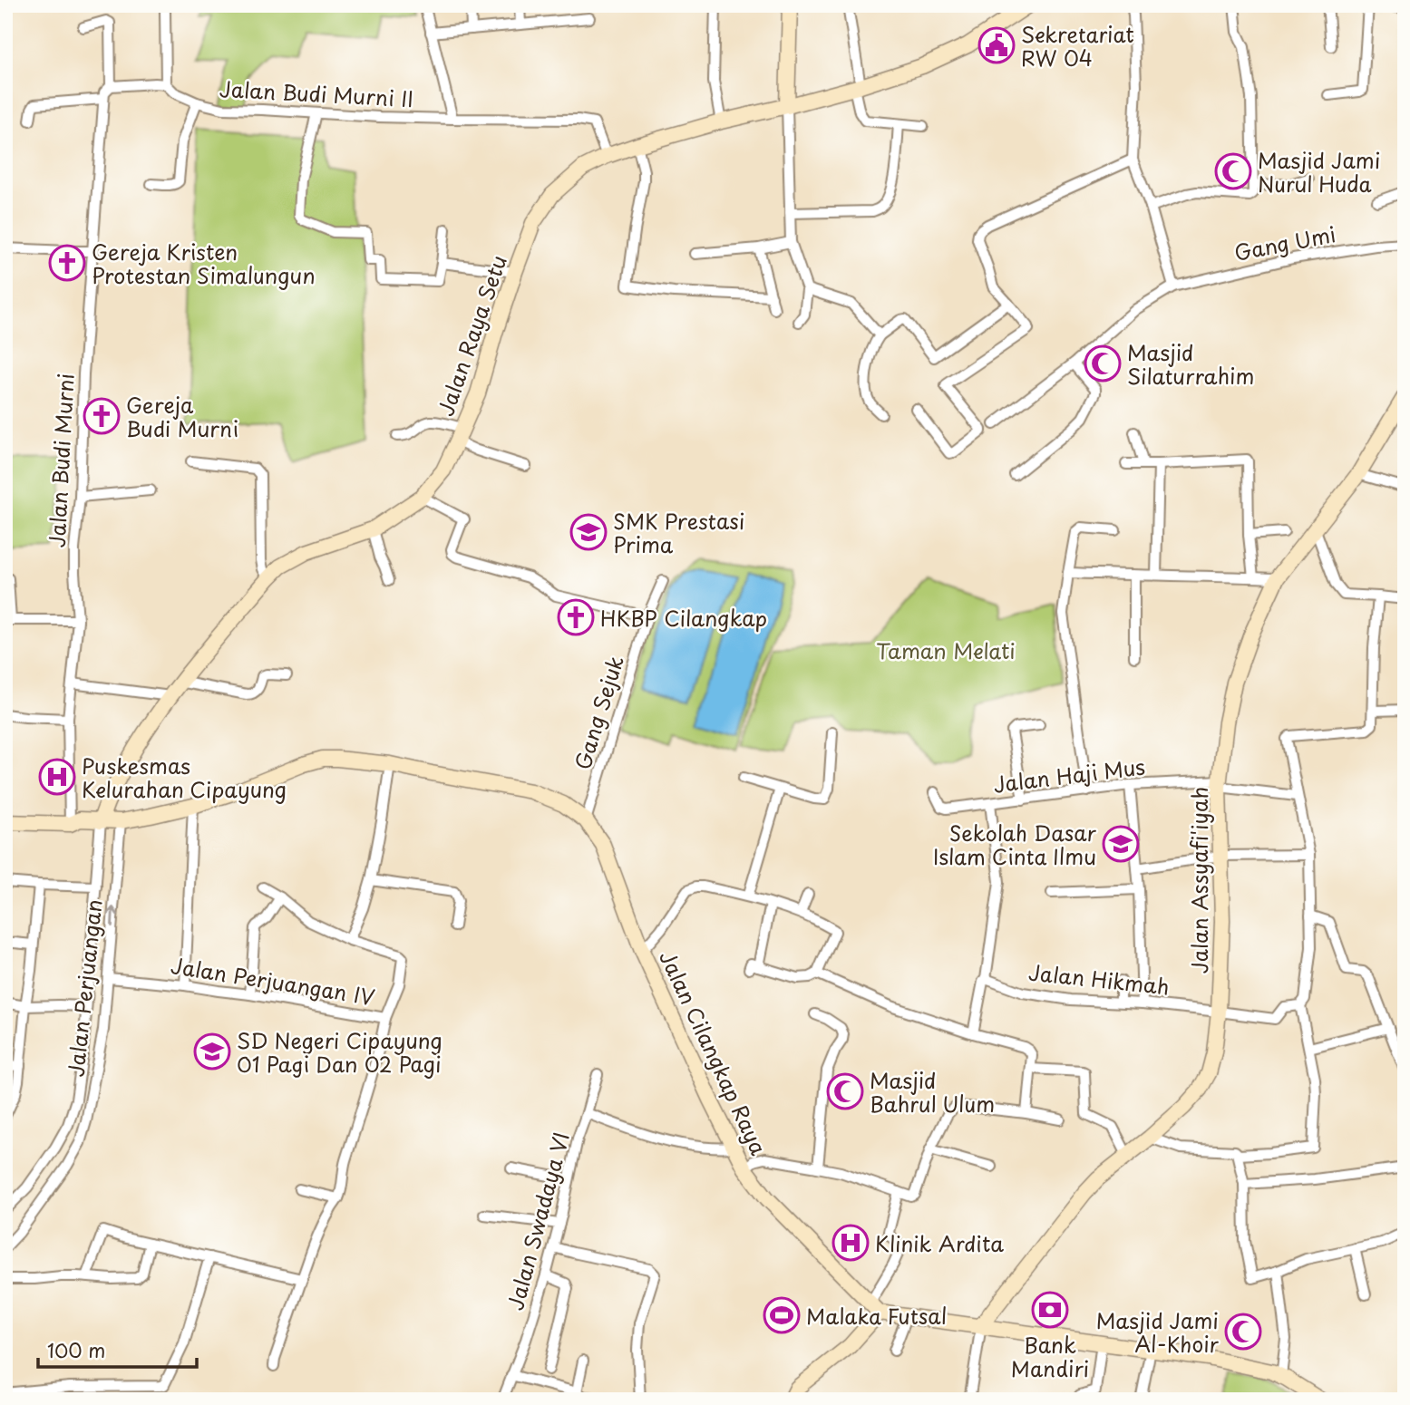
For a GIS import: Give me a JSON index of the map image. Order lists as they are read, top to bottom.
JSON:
{
  "streets": {
    "street": [
      "Jalan Budi Murni II",
      "Gang Umi",
      "Jalan Raya Setu",
      "Jalan Budi Murni",
      "Gang Sejuk",
      "Jalan Haji Mus",
      "Jalan Assyafi'iyah",
      "Jalan Hikmah",
      "Jalan Perjuangan IV",
      "Jalan Perjuangan",
      "Jalan Cilangkap Raya",
      "Jalan Swadaya VI"
    ]
  },
  "crossings": [
    ["Jalan Budi Murni II", "Jalan Raya Setu"],
    ["Jalan Raya Setu", "Jalan Cilangkap Raya"],
    ["Jalan Budi Murni", "Jalan Cilangkap Raya"],
    ["Gang Sejuk", "Jalan Cilangkap Raya"],
    ["Jalan Haji Mus", "Jalan Assyafi'iyah"],
    ["Jalan Assyafi'iyah", "Jalan Hikmah"],
    ["Jalan Perjuangan IV", "Jalan Perjuangan"],
    ["Jalan Perjuangan", "Jalan Cilangkap Raya"],
    ["Jalan Cilangkap Raya", "Jalan Swadaya VI"]
  ],
  "parks": ["Taman Melati"],
  "places": {
    "public building": ["Sekretariat RW 04"],
    "mosque": [
      "Masjid Jami Nurul Huda",
      "Masjid Silaturrahim",
      "Masjid Bahrul Ulum",
      "Masjid Jami Al-Khoir"
    ],
    "church": ["Gereja Kristen Protestan Simalungun", "Gereja Budi Murni", "HKBP Cilangkap"],
    "school or university": ["SMK Prestasi Prima", "Sekolah Dasar Islam Cinta Ilmu", "SD Negeri Cipayung 01 Pagi Dan 02 Pagi"],
    "hospital": ["Puskesmas Kelurahan Cipayung", "Klinik Ardita"],
    "bank": ["Bank Mandiri"],
    "sports": ["Malaka Futsal"]
  },
  "scale_bar": "100 m"
}
